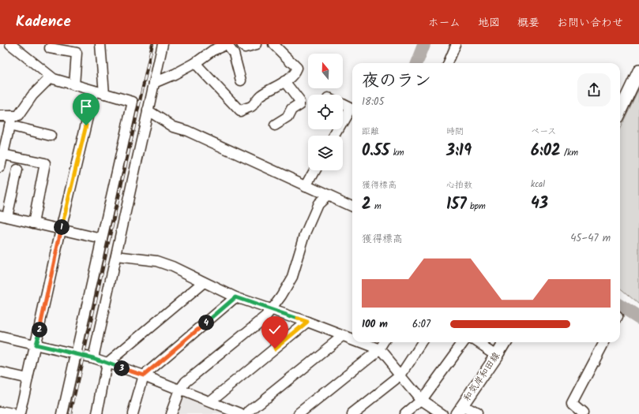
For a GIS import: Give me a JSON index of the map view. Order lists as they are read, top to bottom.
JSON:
{
  "streets": {
    "main road": ["和気岸和田線"]
  },
  "north": "top",
  "page": {
    "header": "Kadence",
    "nav": [
      "ホーム",
      "地図",
      "概要",
      "お問い合わせ"
    ],
    "heading": ["夜のラン", "18:05"],
    "stats": [
      ["距離", "0.55 km"],
      ["時間", "3:19"],
      ["ペース", "6:02 /km"],
      ["獲得標高", "2 m"],
      ["心拍数", "157 bpm"],
      ["kcal", "43"]
    ],
    "pins": [
      "1",
      "4",
      "2",
      "3"
    ],
    "chart": ["獲得標高", "45–47 m"],
    "list": [
      {
        "name": "100 m",
        "note": "6:07"
      }
    ]
  }
}
